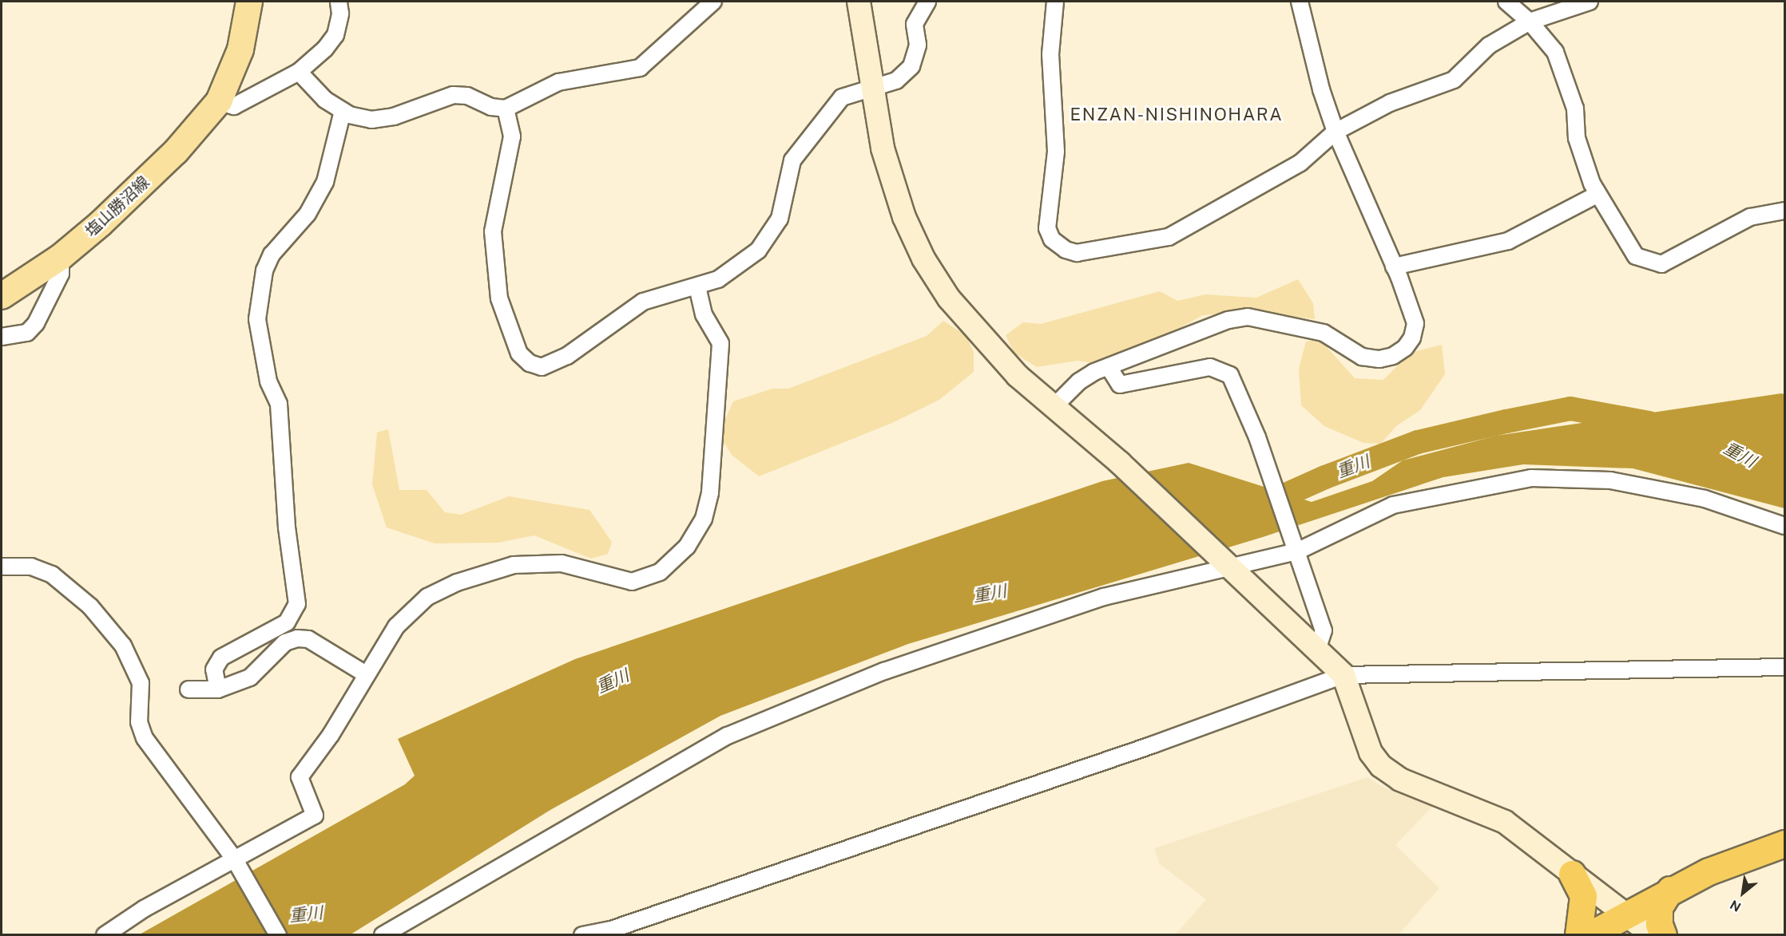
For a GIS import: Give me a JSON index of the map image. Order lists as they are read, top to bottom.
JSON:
{
  "streets": {
    "main road": ["塩山勝沼線"]
  },
  "districts": ["ENZAN-NISHINOHARA"],
  "water": ["重川"],
  "north": "bottom left"
}
